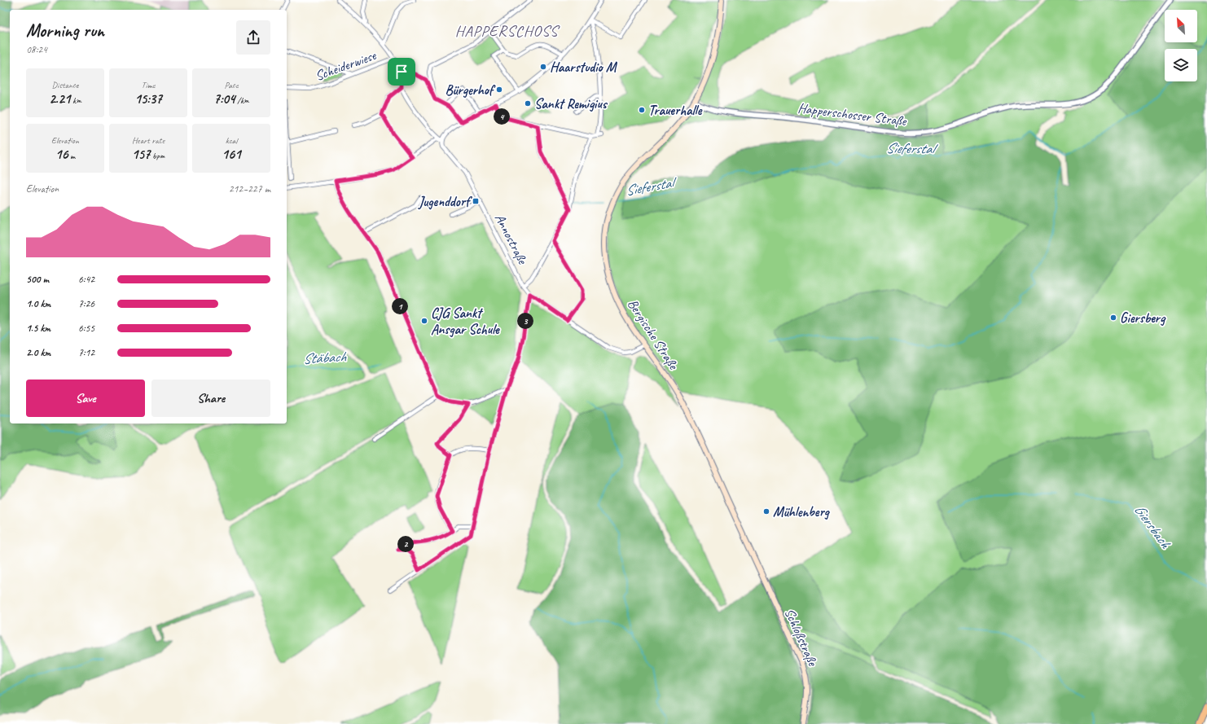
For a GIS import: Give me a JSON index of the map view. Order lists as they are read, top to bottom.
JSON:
{
  "streets": {
    "main road": ["Bergische Straße", "Schloßstraße"],
    "street": ["Scheiderwiese", "Happerschosser Straße", "Annostraße"]
  },
  "crossings": [
    ["Happerschosser Straße", "Bergische Straße"],
    ["Annostraße", "Bergische Straße"],
    ["Bergische Straße", "Schloßstraße"]
  ],
  "districts": ["HAPPERSCHOSS"],
  "water": ["Sieferstal", "Stäbach", "Giersbach"],
  "places": {
    "other": [
      "Haarstudio M",
      "Bürgerhof",
      "Sankt Remigius",
      "Trauerhalle",
      "Giersberg",
      "CJG Sankt Ansgar Schule",
      "Mühlenberg"
    ],
    "transit": ["Jugenddorf"]
  },
  "north": "top left",
  "page": {
    "heading": ["Morning run", "08:24"],
    "stats": [
      ["Distance", "2.21 km"],
      ["Time", "15:37"],
      ["Pace", "7:04 /km"],
      ["Elevation", "16 m"],
      ["Heart rate", "157 bpm"],
      ["kcal", "161"]
    ],
    "pins": [
      "4",
      "1",
      "3",
      "2"
    ],
    "chart": ["Elevation", "212–227 m"],
    "list": [
      {
        "name": "500 m",
        "note": "6:42"
      },
      {
        "name": "1.0 km",
        "note": "7:26"
      },
      {
        "name": "1.5 km",
        "note": "6:55"
      },
      {
        "name": "2.0 km",
        "note": "7:12"
      }
    ],
    "buttons": ["Save", "Share"]
  }
}
